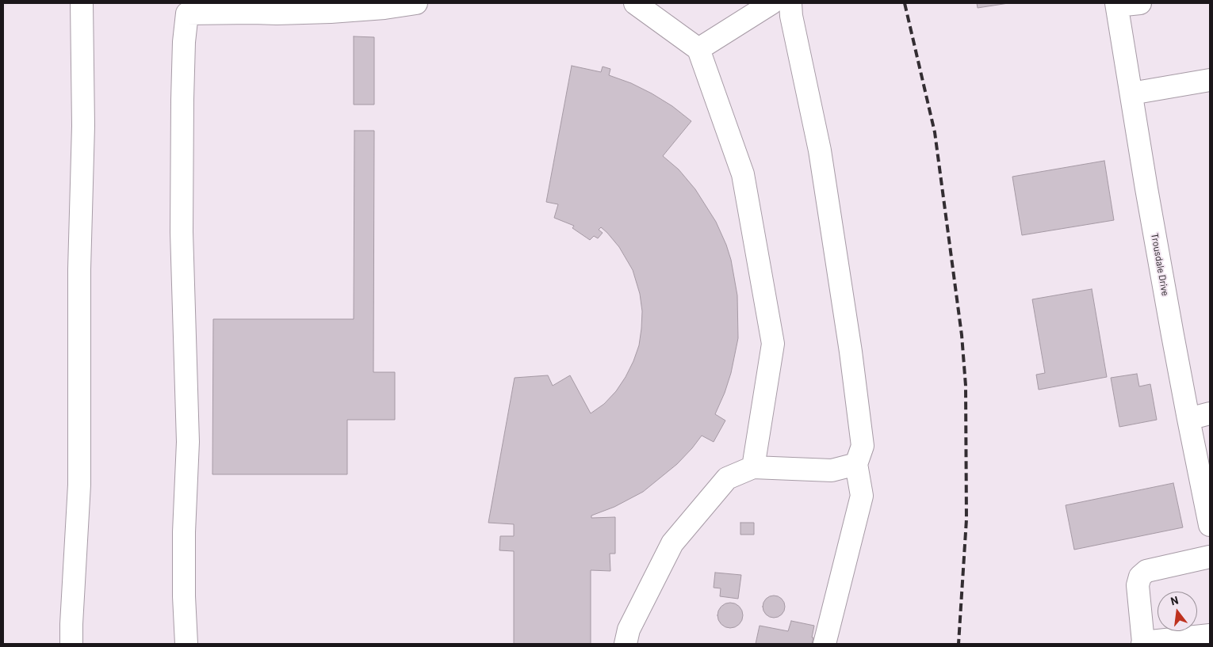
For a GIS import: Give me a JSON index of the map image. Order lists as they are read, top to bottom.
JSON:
{
  "streets": {
    "street": ["Trousdale Drive"]
  },
  "north": "top"
}
